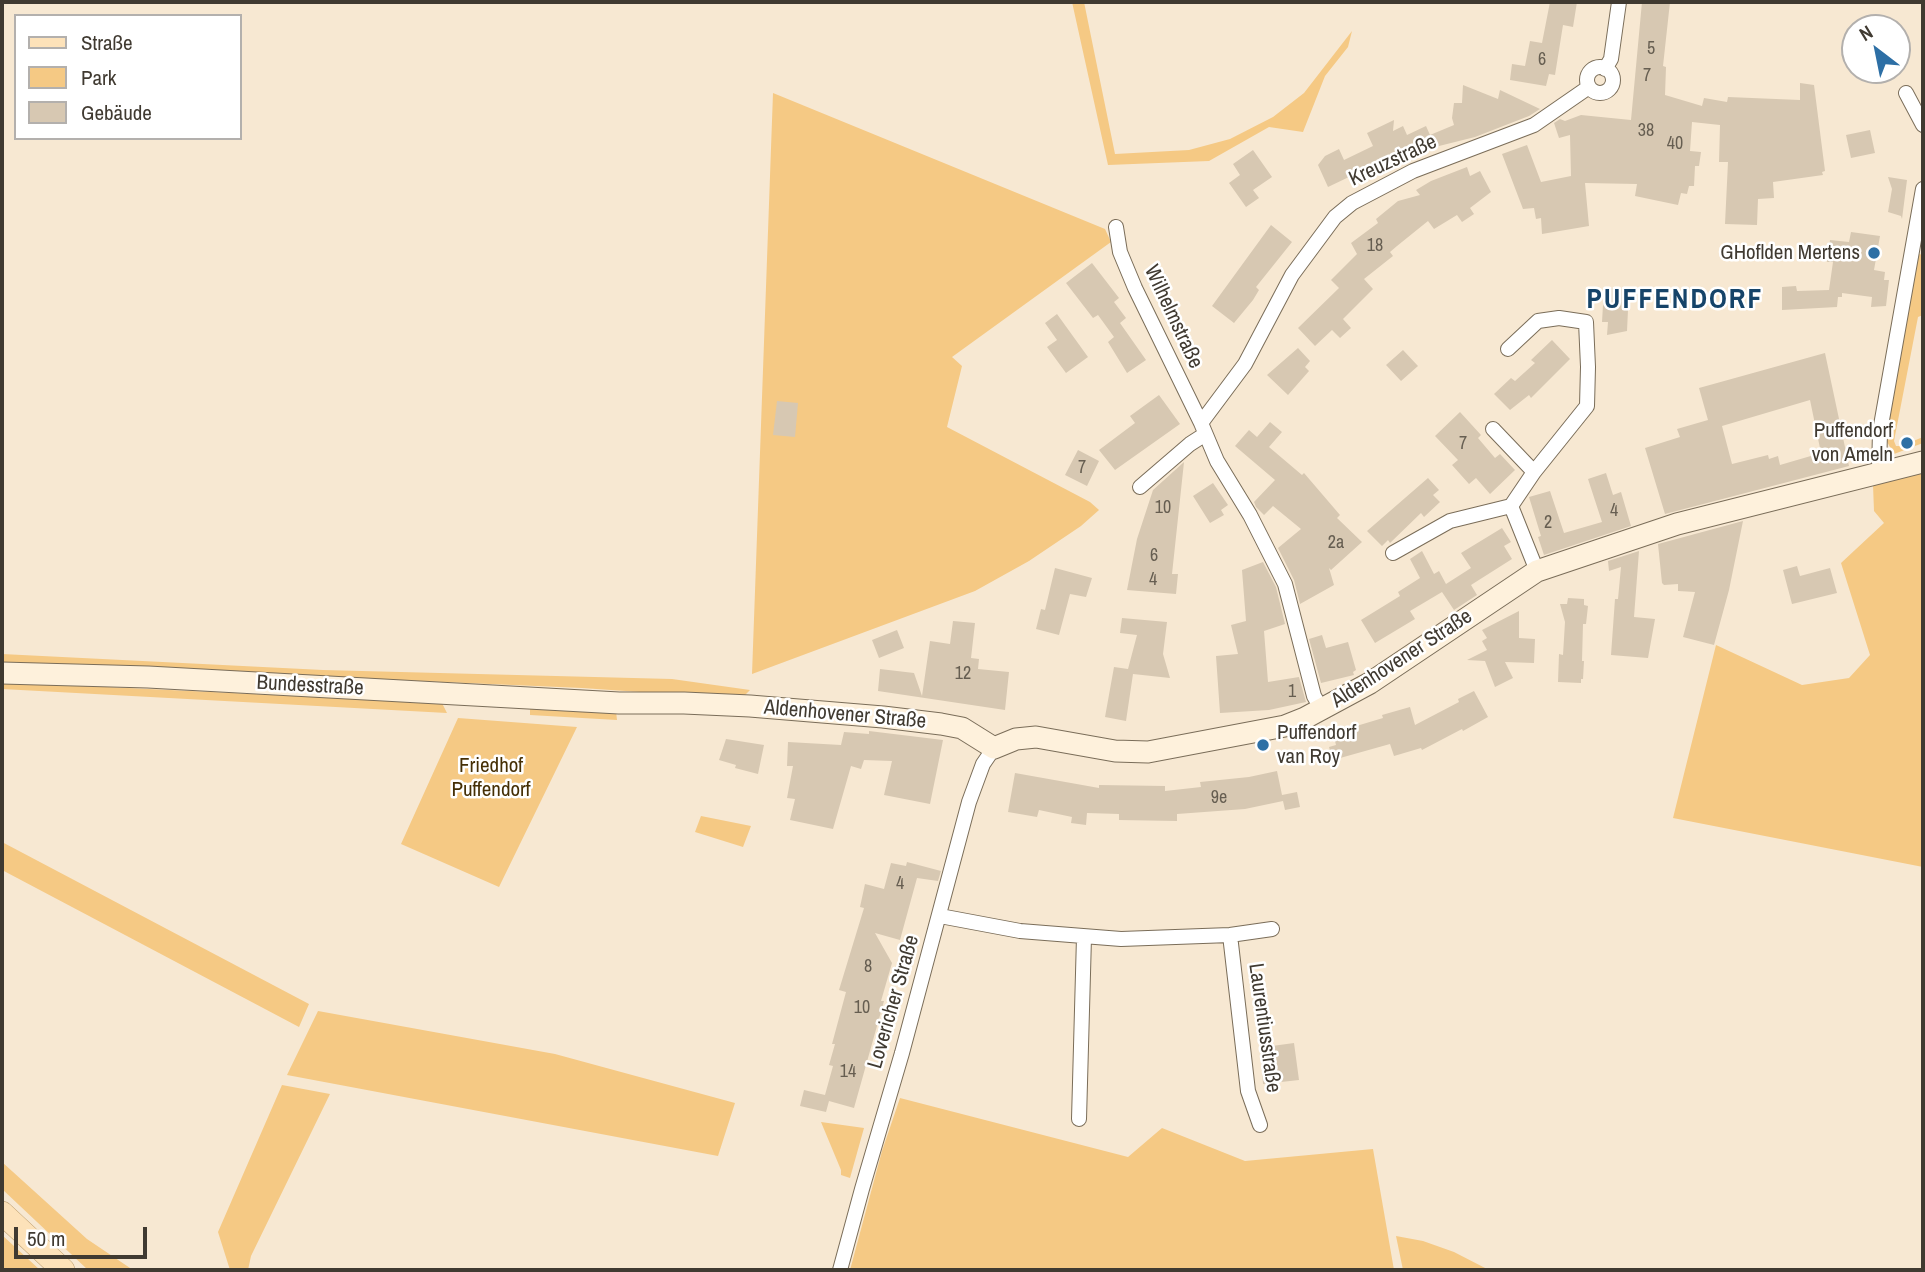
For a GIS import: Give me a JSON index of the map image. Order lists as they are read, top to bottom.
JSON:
{
  "streets": {
    "street": [
      "Kreuzstraße",
      "Wilhelmstraße",
      "Aldenhovener Straße",
      "Bundesstraße",
      "Lovericher Straße",
      "Laurentiusstraße"
    ]
  },
  "crossings": [
    ["Kreuzstraße", "Wilhelmstraße"],
    ["Aldenhovener Straße", "Bundesstraße"],
    ["Aldenhovener Straße", "Lovericher Straße"]
  ],
  "districts": ["PUFFENDORF"],
  "parks": ["Friedhof Puffendorf"],
  "places": ["GHoflden Mertens", "Puffendorf von Ameln", "Puffendorf van Roy"],
  "house_numbers": [
    "5",
    "6",
    "7",
    "38",
    "40",
    "18",
    "7",
    "7",
    "10",
    "4",
    "2",
    "2a",
    "6",
    "4",
    "12",
    "1",
    "9e",
    "4",
    "8",
    "10",
    "14"
  ],
  "legend": ["Straße", "Park", "Gebäude"],
  "scale_bar": "50 m",
  "north": "top left"
}
